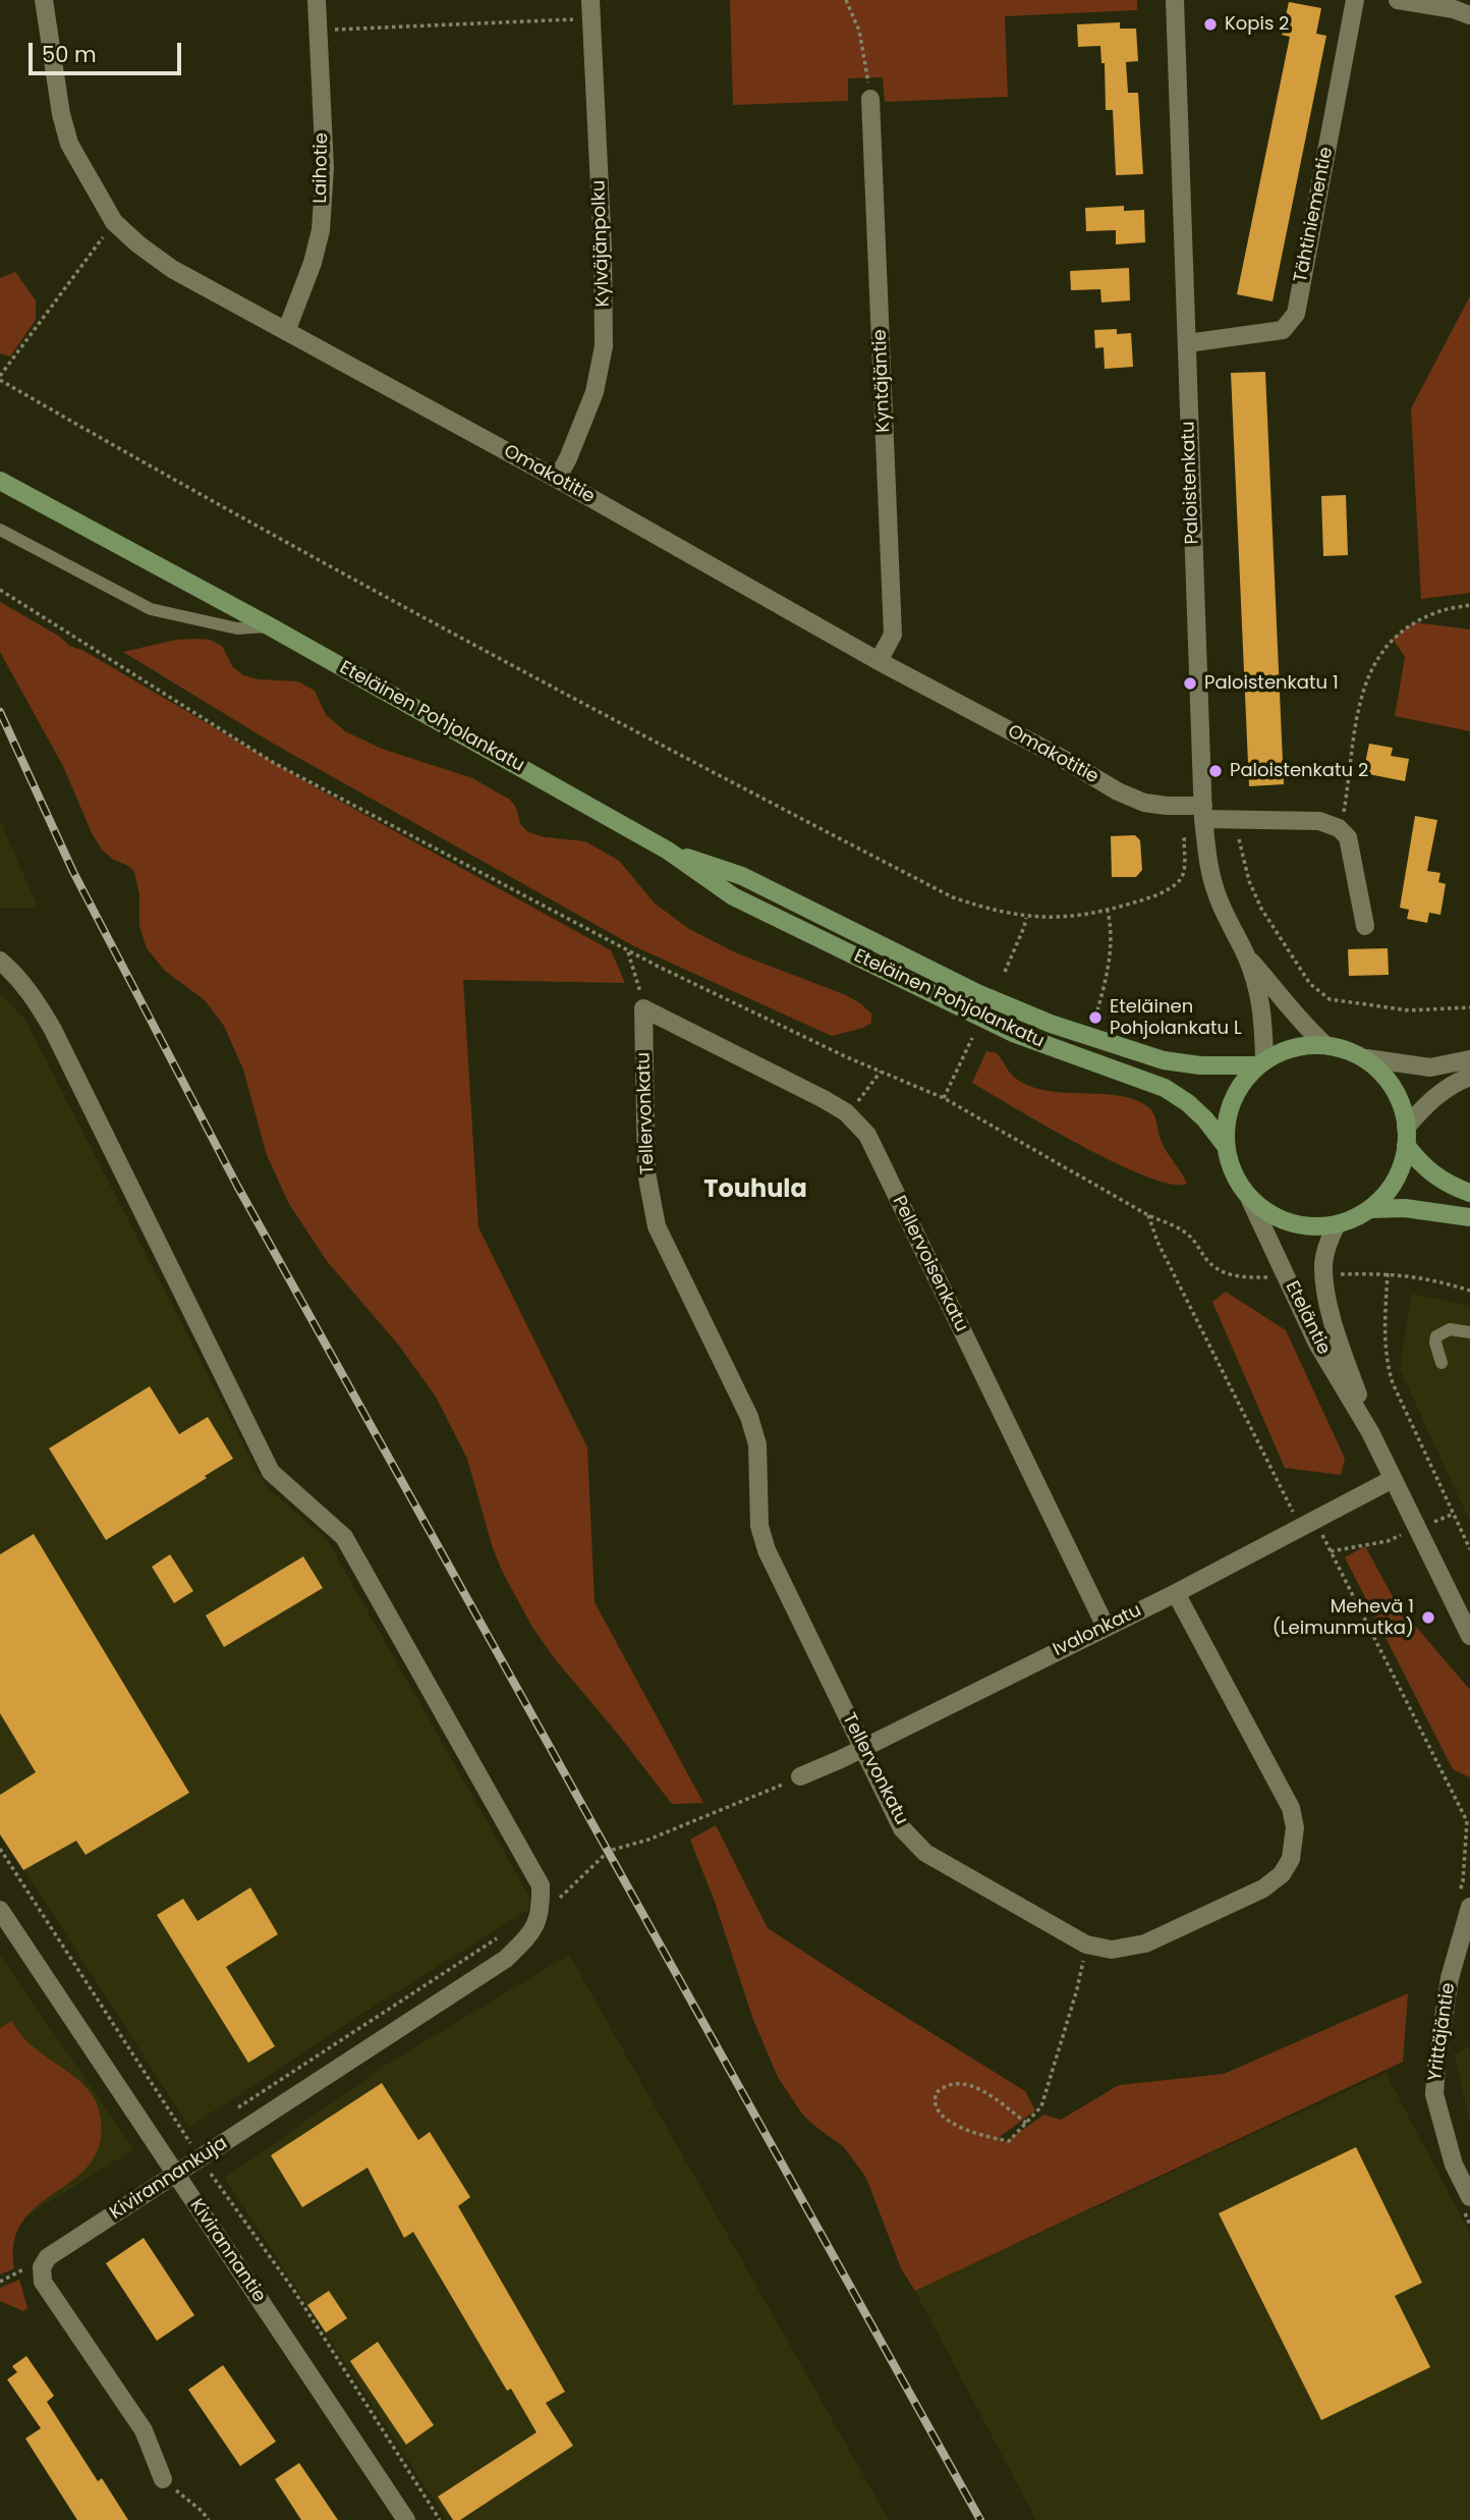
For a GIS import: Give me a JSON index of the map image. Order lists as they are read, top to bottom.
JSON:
{
  "streets": {
    "main road": ["Eteläinen Pohjolankatu"],
    "street": [
      "Laihotie",
      "Tähtiniementie",
      "Kylväjänpolku",
      "Kyntäjäntie",
      "Omakotitie",
      "Paloistenkatu",
      "Tellervonkatu",
      "Pellervoisenkatu",
      "Eteläntie",
      "Ivalonkatu",
      "Yrittäjäntie",
      "Kivirannankuja",
      "Kivirannantie"
    ]
  },
  "crossings": [
    ["Laihotie", "Omakotitie"],
    ["Tähtiniementie", "Paloistenkatu"],
    ["Kylväjänpolku", "Omakotitie"],
    ["Kyntäjäntie", "Omakotitie"],
    ["Omakotitie", "Paloistenkatu"],
    ["Paloistenkatu", "Eteläinen Pohjolankatu"],
    ["Paloistenkatu", "Eteläntie"],
    ["Eteläinen Pohjolankatu", "Eteläntie"],
    ["Tellervonkatu", "Pellervoisenkatu"],
    ["Tellervonkatu", "Ivalonkatu"],
    ["Pellervoisenkatu", "Ivalonkatu"],
    ["Eteläntie", "Ivalonkatu"],
    ["Kivirannankuja", "Kivirannantie"]
  ],
  "districts": ["Touhula"],
  "places": [
    "Kopis 2",
    "Paloistenkatu 1",
    "Paloistenkatu 2",
    "Eteläinen Pohjolankatu L",
    "Mehevä 1 (Leimunmutka)"
  ],
  "scale_bar": "50 m"
}
